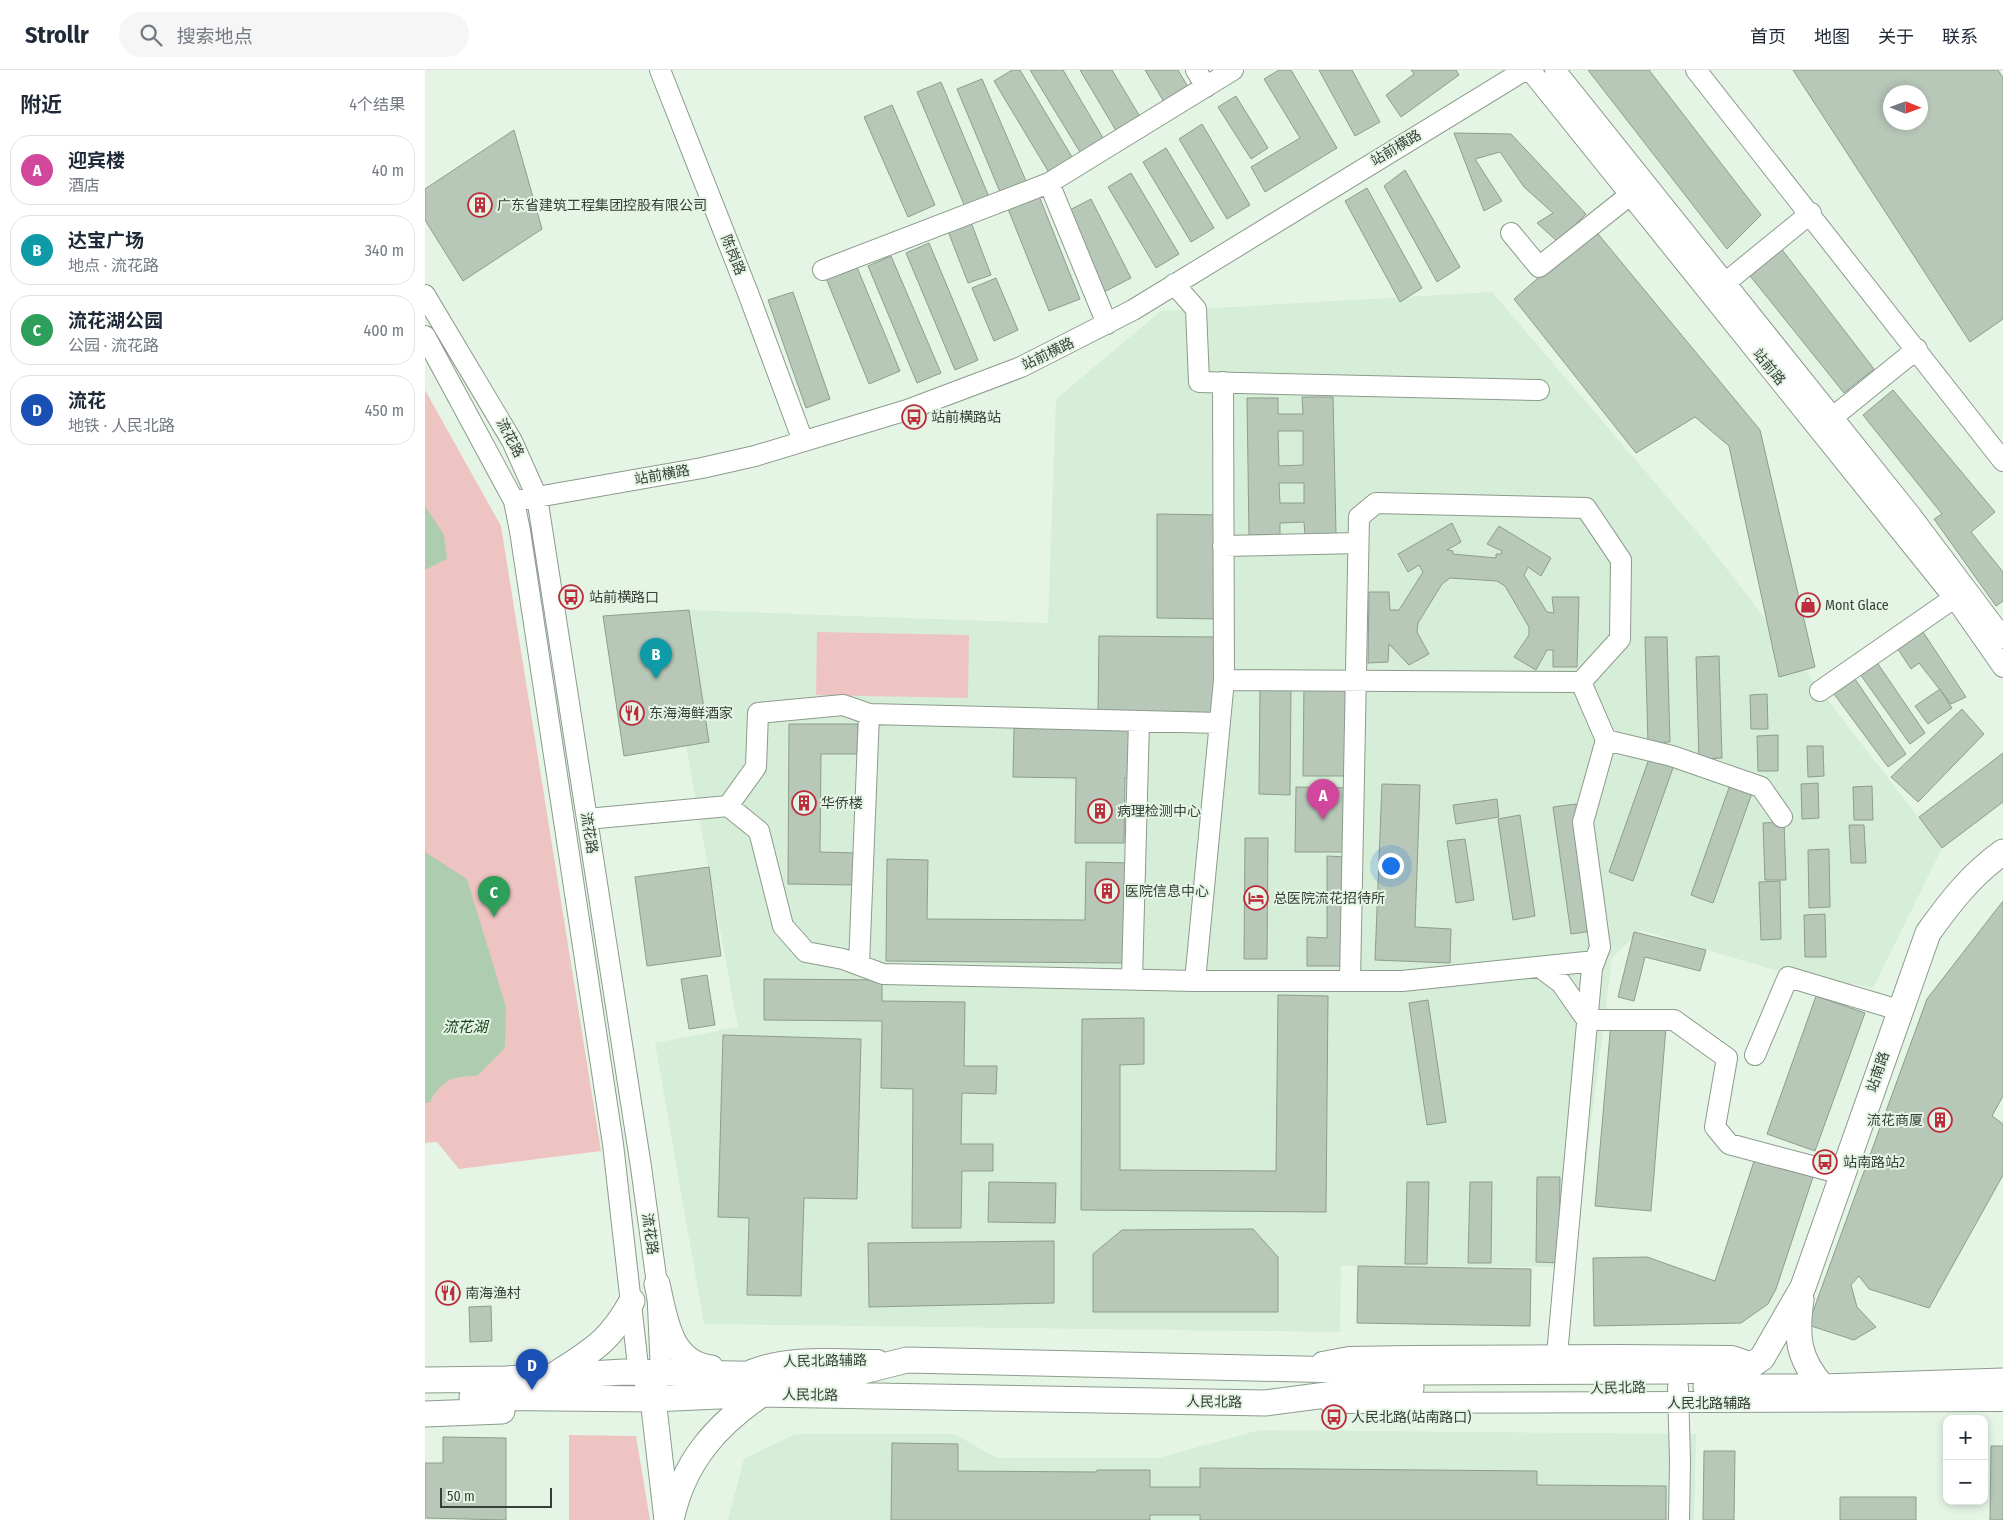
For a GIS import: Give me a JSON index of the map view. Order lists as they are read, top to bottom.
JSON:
{
  "streets": {
    "main road": ["流花路", "站南路", "人民北路"],
    "street": [
      "站前横路",
      "陈岗路",
      "站前路",
      "人民北路辅路"
    ]
  },
  "crossings": [
    ["站前横路", "陈岗路"],
    ["站前横路", "流花路"],
    ["流花路", "人民北路"],
    ["站南路", "人民北路"],
    ["人民北路辅路", "人民北路"]
  ],
  "water": ["流花湖"],
  "places": {
    "building": [
      "广东省建筑工程集团控股有限公司",
      "华侨楼",
      "病理检测中心",
      "医院信息中心",
      "流花商厦"
    ],
    "bus stop": [
      "站前横路站",
      "站前横路口",
      "站南路站2",
      "人民北路(站南路口)"
    ],
    "shop": ["Mont Glace"],
    "restaurant": ["东海海鲜酒家", "南海渔村"],
    "hotel": ["总医院流花招待所"]
  },
  "scale_bar": "50 m",
  "north": "right",
  "page": {
    "header": "Strollr",
    "search": "搜索地点",
    "nav": [
      "首页",
      "地图",
      "关于",
      "联系"
    ],
    "heading": ["附近", "4个结果"],
    "list": [
      {
        "mark": "A",
        "name": "迎宾楼",
        "note": "酒店",
        "value": "40 m"
      },
      {
        "mark": "B",
        "name": "达宝广场",
        "note": "地点 · 流花路",
        "value": "340 m"
      },
      {
        "mark": "C",
        "name": "流花湖公园",
        "note": "公园 · 流花路",
        "value": "400 m"
      },
      {
        "mark": "D",
        "name": "流花",
        "note": "地铁 · 人民北路",
        "value": "450 m"
      }
    ],
    "pins": [
      "B",
      "A",
      "C",
      "D"
    ],
    "map_buttons": ["+", "−"],
    "scale": "50 m"
  }
}
